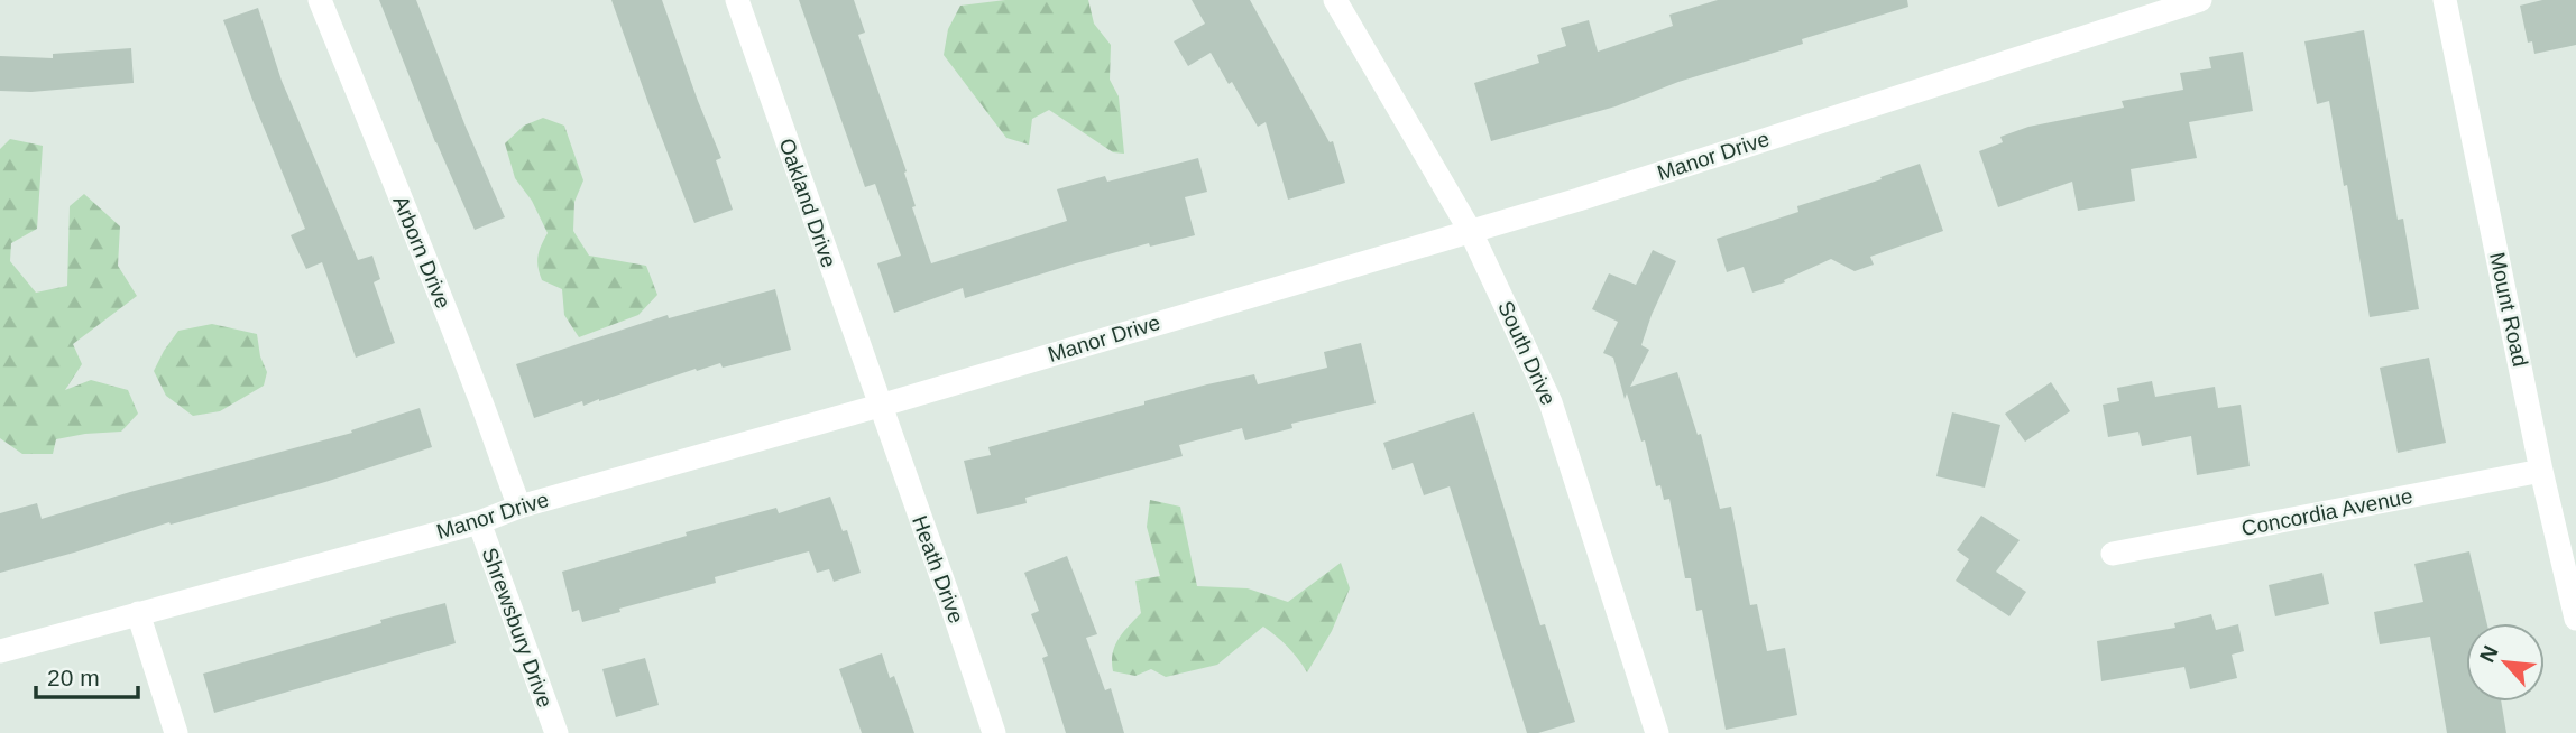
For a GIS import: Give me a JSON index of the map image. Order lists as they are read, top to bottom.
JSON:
{
  "streets": {
    "street": [
      "Manor Drive",
      "Oakland Drive",
      "Arborn Drive",
      "Mount Road",
      "South Drive",
      "Concordia Avenue",
      "Heath Drive",
      "Shrewsbury Drive"
    ]
  },
  "crossings": [
    ["Manor Drive", "Oakland Drive"],
    ["Manor Drive", "Arborn Drive"],
    ["Manor Drive", "South Drive"],
    ["Manor Drive", "Heath Drive"],
    ["Manor Drive", "Shrewsbury Drive"],
    ["Oakland Drive", "Heath Drive"],
    ["Mount Road", "Concordia Avenue"]
  ],
  "scale_bar": "20 m",
  "north": "top left"
}
